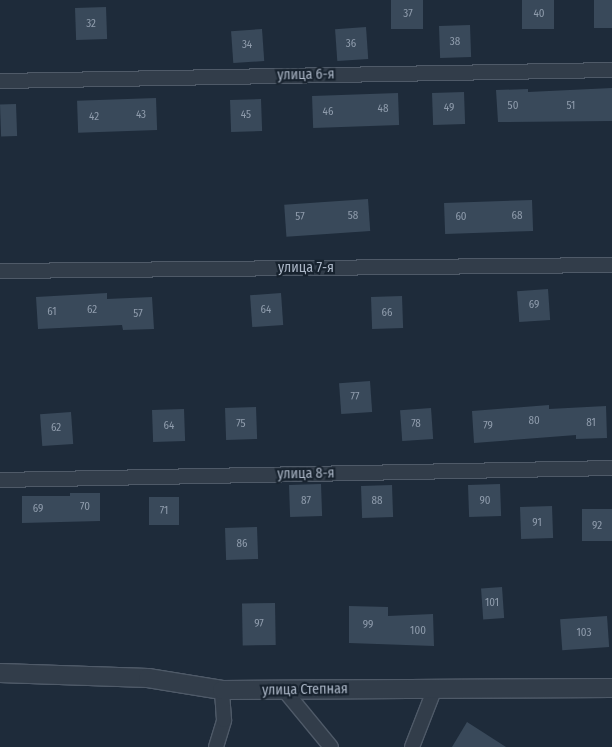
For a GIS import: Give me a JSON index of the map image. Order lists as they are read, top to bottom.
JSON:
{
  "streets": {
    "street": [
      "улица 6-я",
      "улица 7-я",
      "улица 8-я",
      "улица Степная"
    ]
  },
  "house_numbers": [
    "37",
    "40",
    "32",
    "38",
    "36",
    "34",
    "50",
    "51",
    "49",
    "48",
    "46",
    "43",
    "45",
    "42",
    "58",
    "68",
    "57",
    "60",
    "69",
    "62",
    "64",
    "61",
    "66",
    "57",
    "77",
    "80",
    "81",
    "75",
    "78",
    "64",
    "79",
    "62",
    "87",
    "88",
    "90",
    "70",
    "69",
    "71",
    "91",
    "92",
    "86",
    "101",
    "97",
    "99",
    "100",
    "103"
  ]
}
